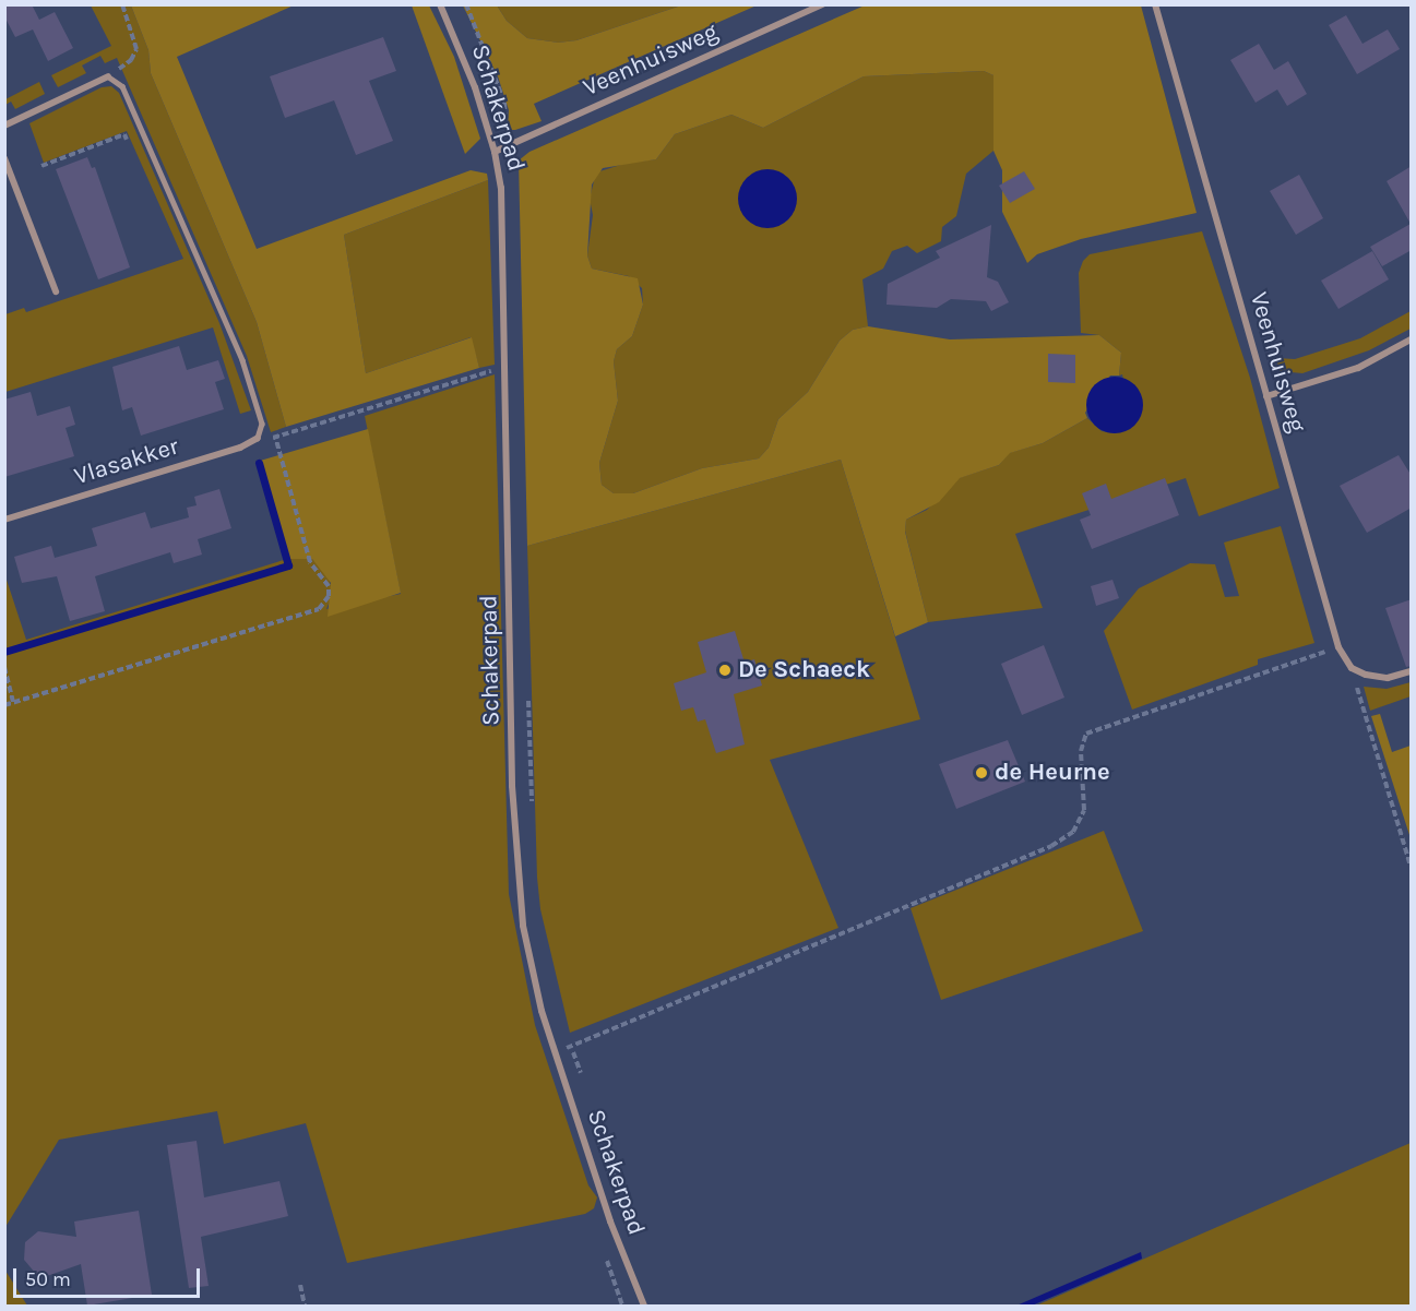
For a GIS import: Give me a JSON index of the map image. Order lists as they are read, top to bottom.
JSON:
{
  "streets": {
    "street": ["Veenhuisweg", "Schakerpad", "Vlasakker"]
  },
  "crossings": [
    ["Veenhuisweg", "Schakerpad"]
  ],
  "places": ["De Schaeck", "de Heurne"],
  "scale_bar": "50 m"
}
